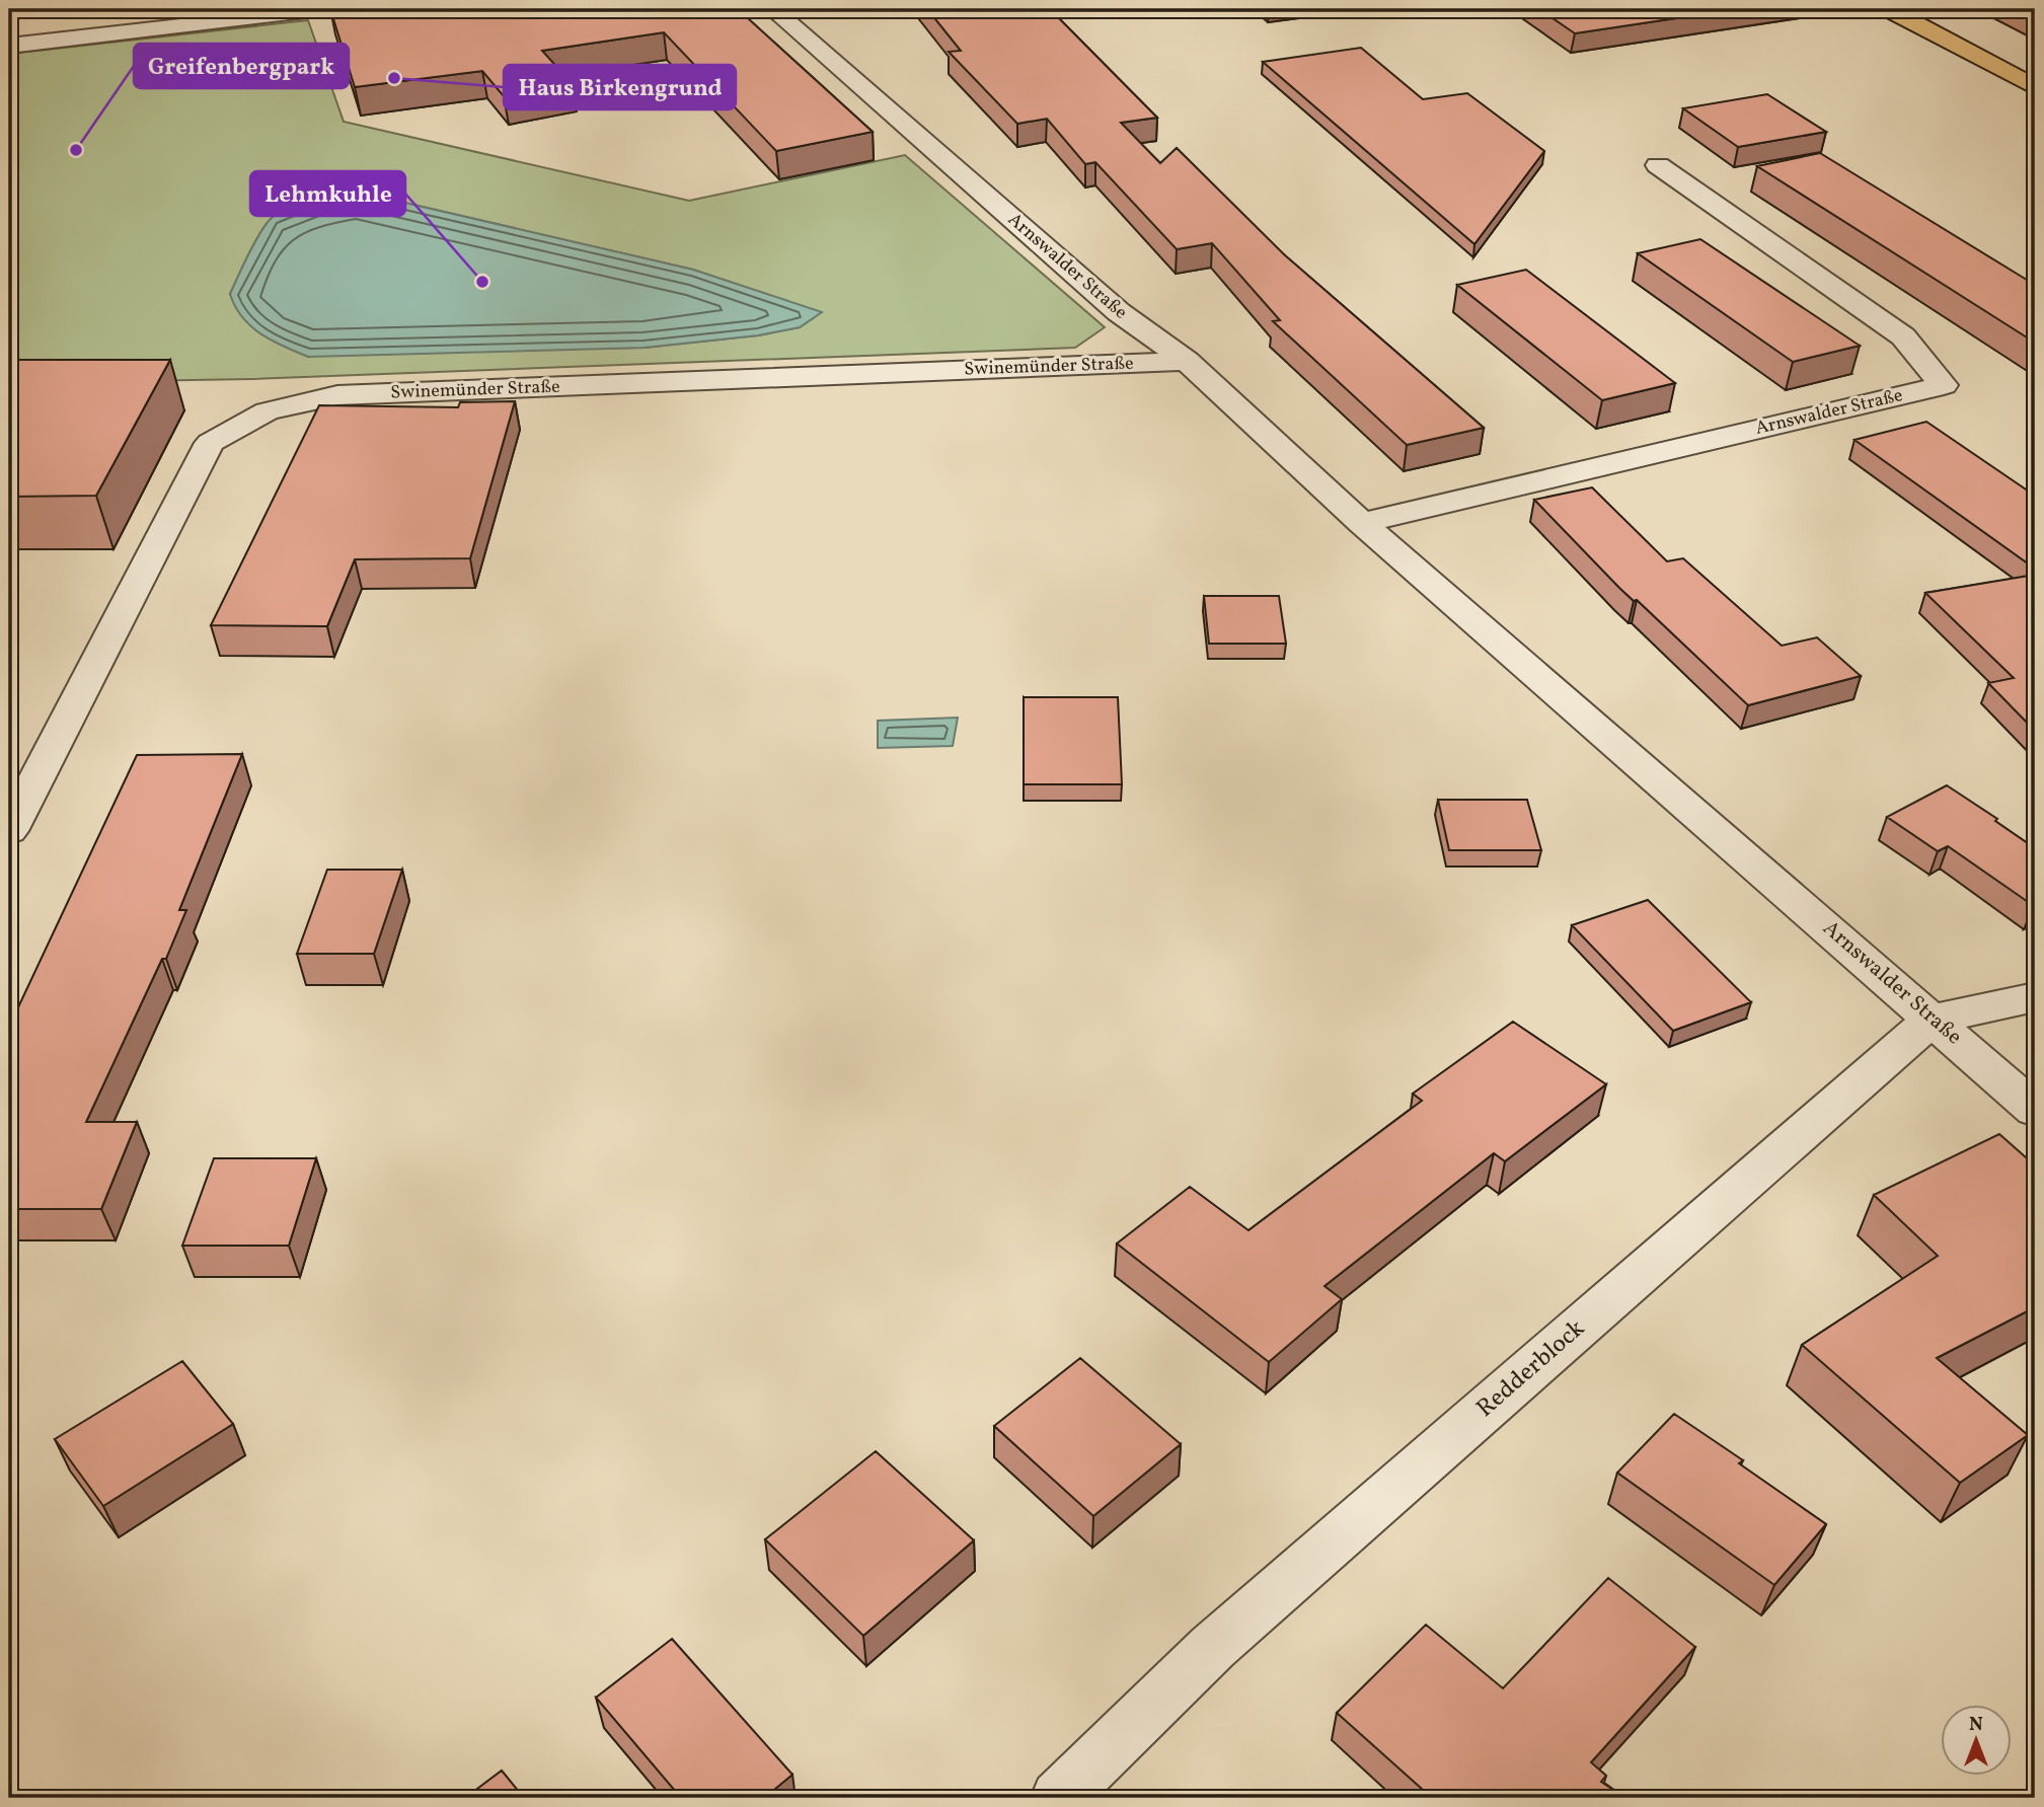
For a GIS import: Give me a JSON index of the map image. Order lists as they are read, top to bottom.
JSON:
{
  "streets": {
    "street": ["Arnswalder Straße", "Swinemünder Straße", "Redderblock"]
  },
  "crossings": [
    ["Arnswalder Straße", "Swinemünder Straße"],
    ["Arnswalder Straße", "Redderblock"]
  ],
  "places": ["Haus Birkengrund", "Greifenbergpark", "Lehmkuhle"],
  "north": "top"
}
